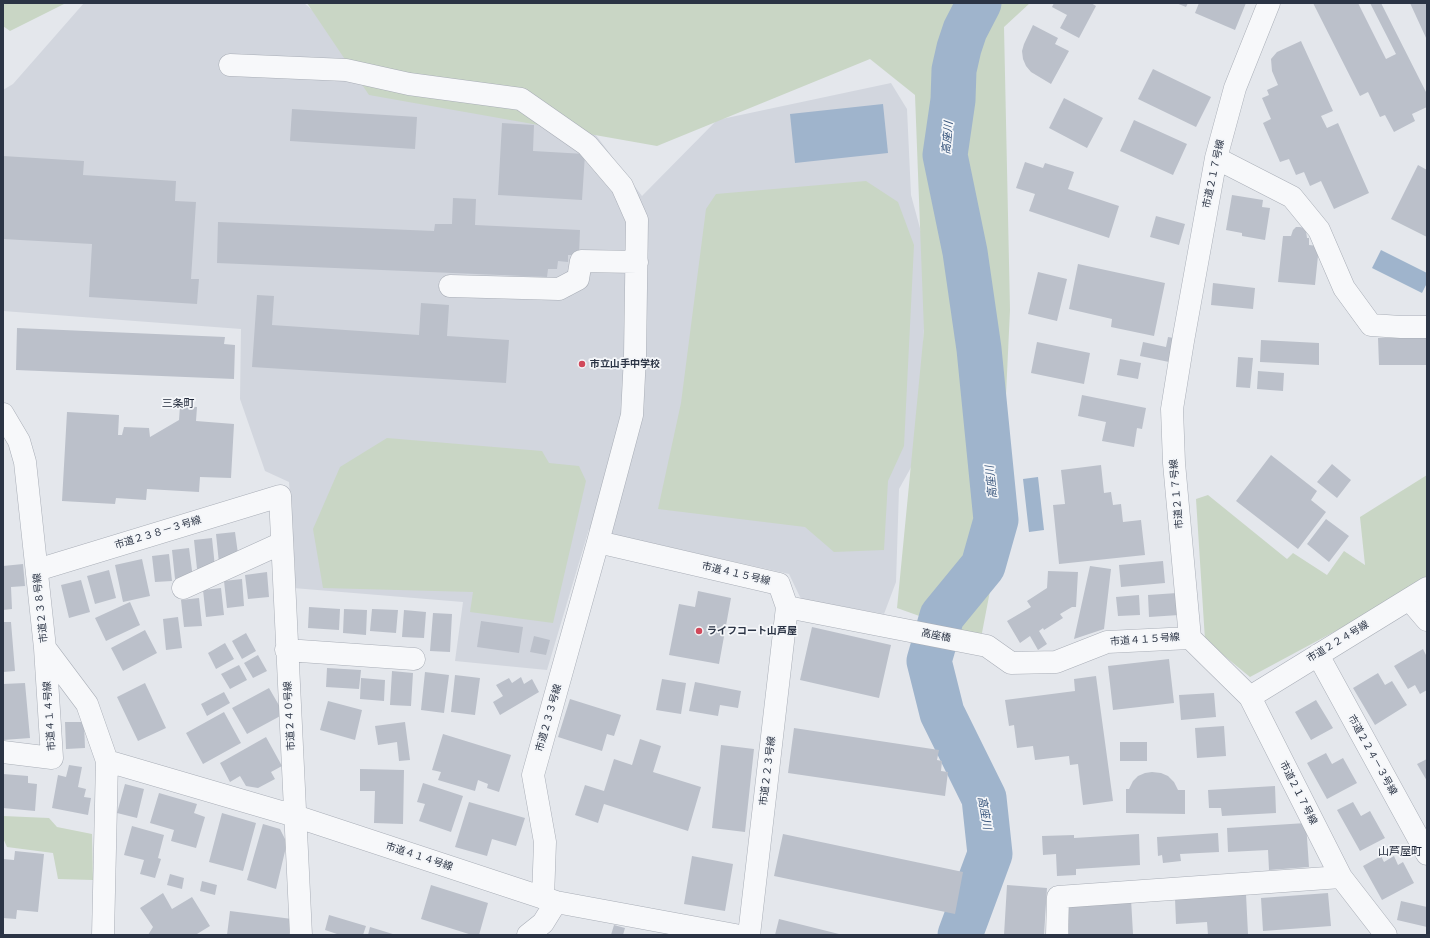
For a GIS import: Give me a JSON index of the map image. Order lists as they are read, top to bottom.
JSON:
{
  "streets": {
    "street": [
      "市道２１７号線",
      "市道２３８－３号線",
      "市道４１５号線",
      "市道２３８号線",
      "高座橋",
      "市道２２４号線",
      "市道４１４号線",
      "市道２４０号線",
      "市道２３３号線",
      "市道２２４－３号線",
      "市道２２３号線"
    ]
  },
  "crossings": [
    ["市道２１７号線", "市道４１５号線"],
    ["市道２１７号線", "市道２２４号線"],
    ["市道２３８－３号線", "市道２３８号線"],
    ["市道２３８－３号線", "市道２４０号線"],
    ["市道４１５号線", "高座橋"],
    ["市道４１５号線", "市道２３３号線"],
    ["市道４１５号線", "市道２２３号線"],
    ["市道２３８号線", "市道４１４号線"],
    ["高座橋", "市道２２３号線"],
    ["市道２２４号線", "市道２２４－３号線"],
    ["市道４１４号線", "市道２４０号線"],
    ["市道４１４号線", "市道２３３号線"]
  ],
  "districts": ["三条町", "山芦屋町"],
  "water": ["高座川"],
  "places": ["市立山手中学校", "ライフコート山芦屋"]
}
